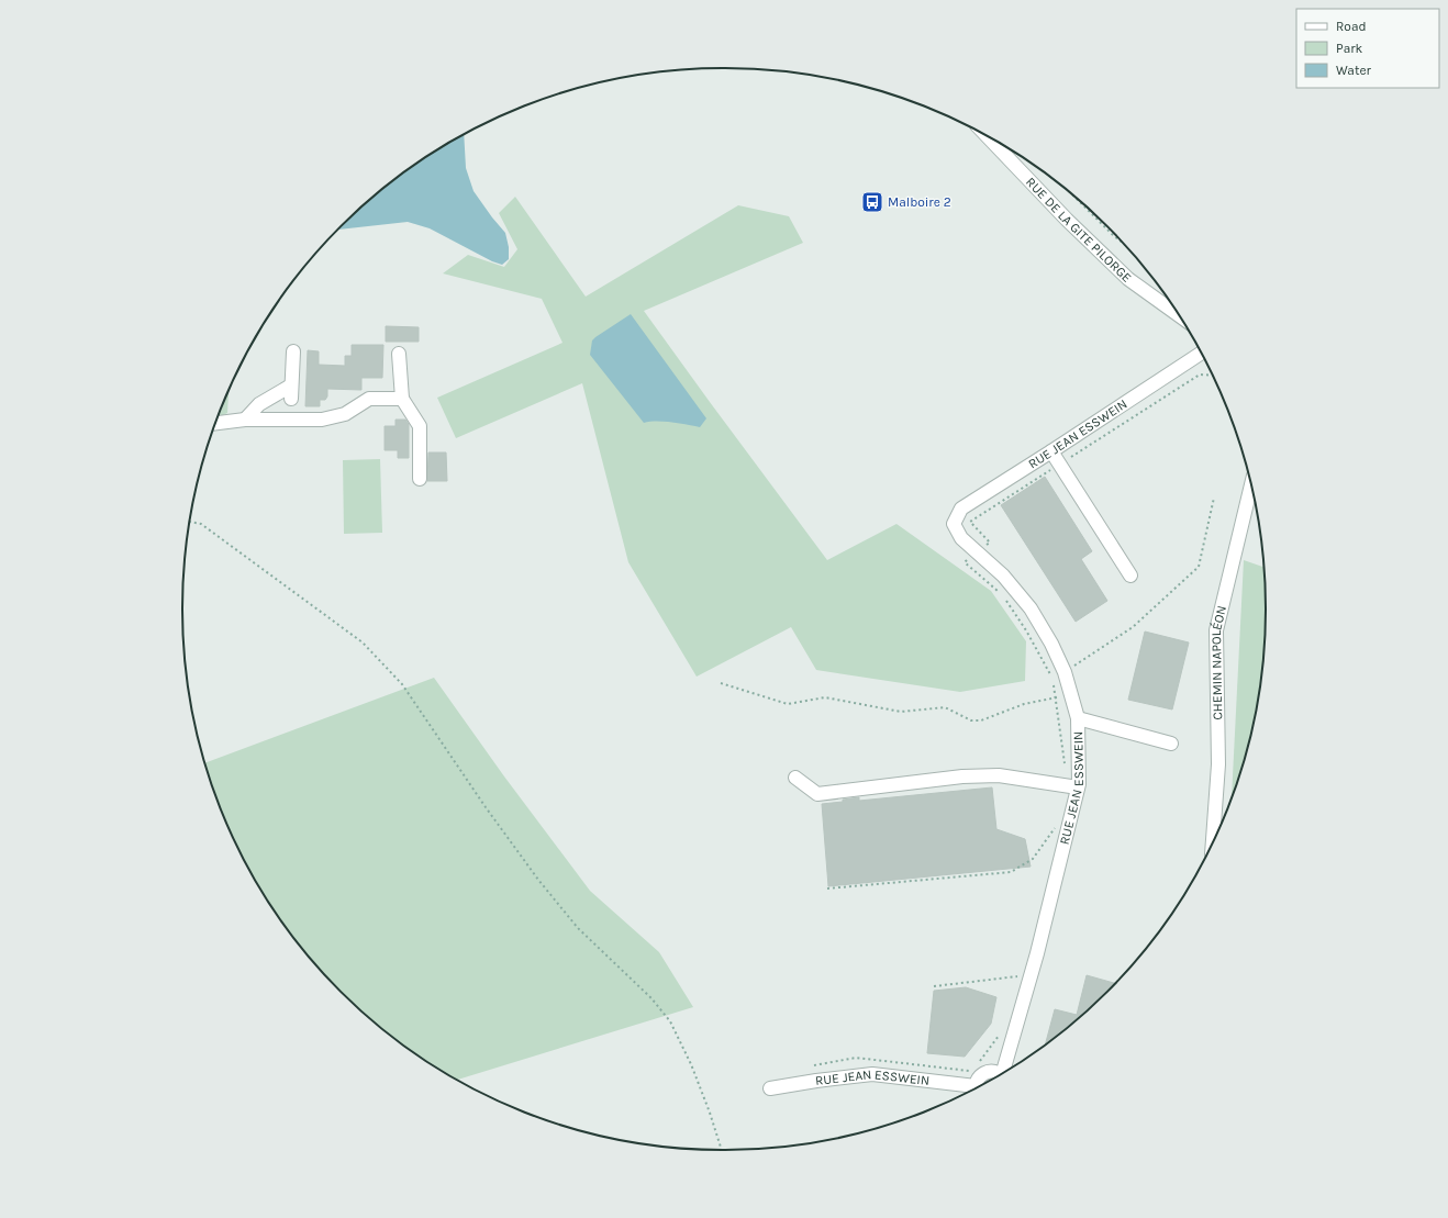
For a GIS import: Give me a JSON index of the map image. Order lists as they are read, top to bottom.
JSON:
{
  "streets": {
    "street": ["RUE DE LA GITE PILORGE", "RUE JEAN ESSWEIN", "CHEMIN NAPOLÉON"]
  },
  "places": {
    "bus stop": ["Malboire 2"]
  },
  "legend": ["Road", "Park", "Water"]
}
